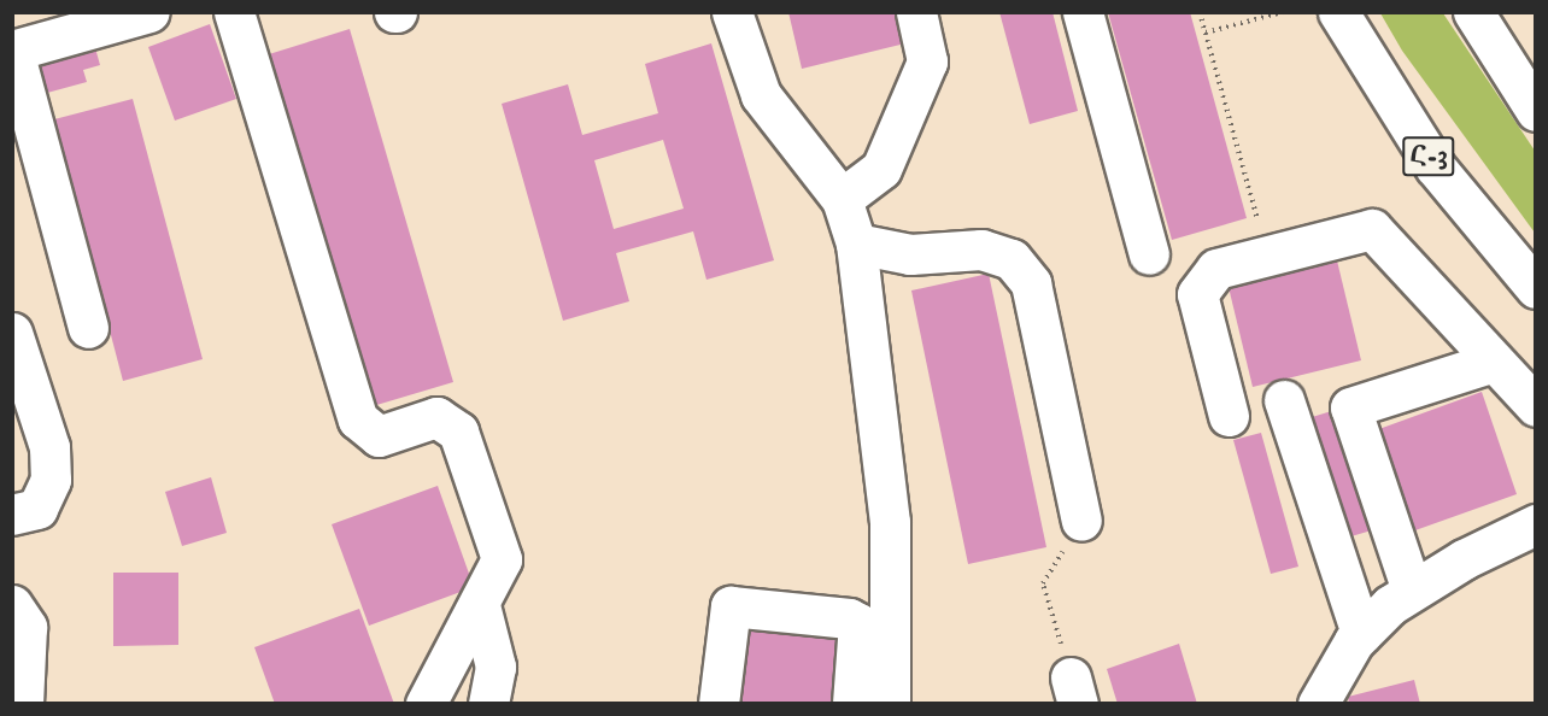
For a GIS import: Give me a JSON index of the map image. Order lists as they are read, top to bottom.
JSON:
{
  "streets": {
    "street": ["Հ-3"]
  }
}
